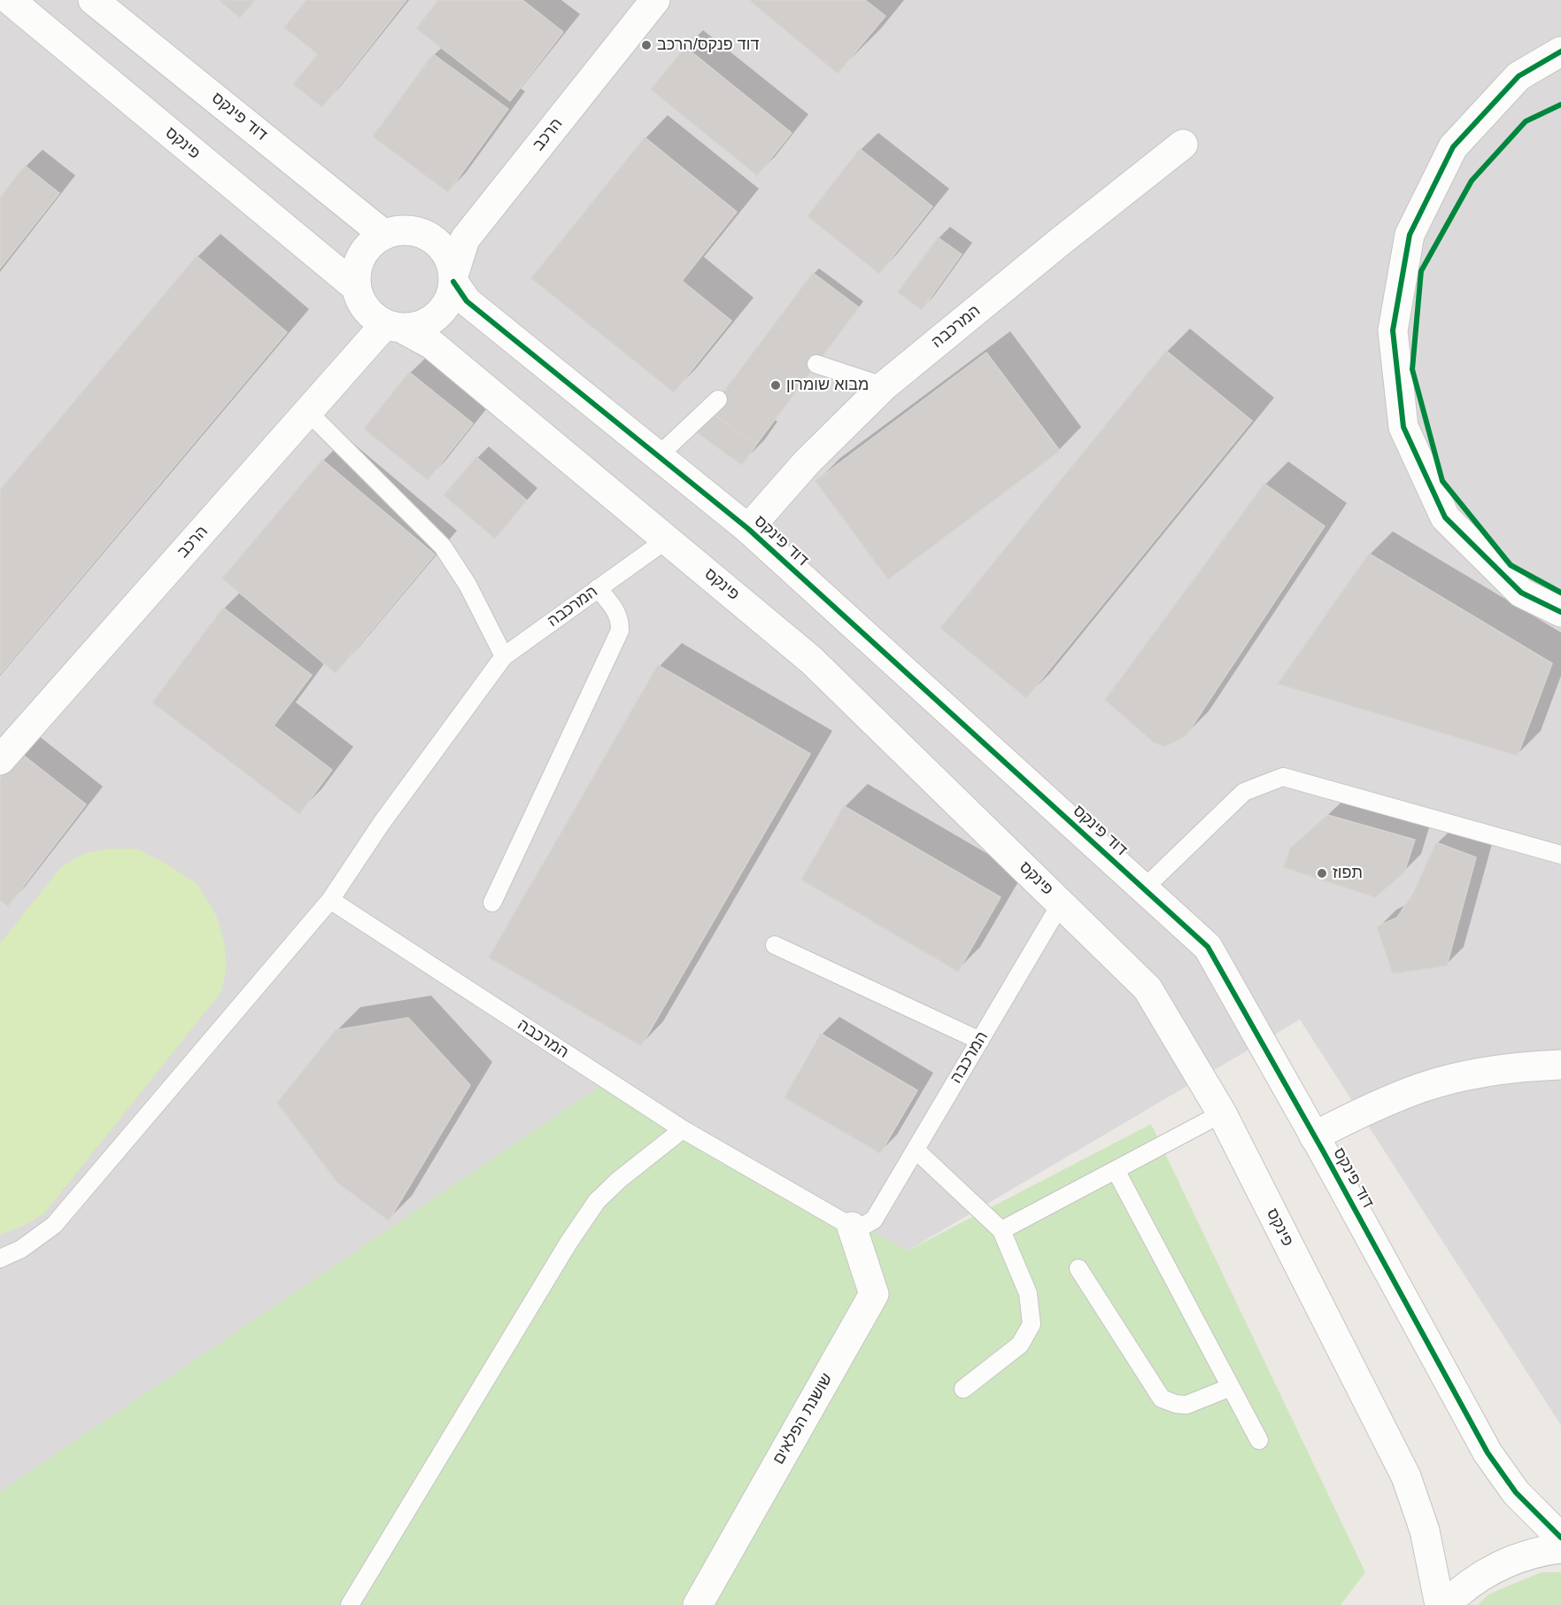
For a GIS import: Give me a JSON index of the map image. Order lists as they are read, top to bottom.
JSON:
{
  "streets": {
    "street": [
      "דוד פינקס",
      "הרכב",
      "פינקס",
      "המרכבה",
      "שושנת הפלאים"
    ]
  },
  "crossings": [
    ["דוד פינקס", "הרכב"],
    ["דוד פינקס", "פינקס"],
    ["דוד פינקס", "המרכבה"],
    ["הרכב", "פינקס"],
    ["פינקס", "המרכבה"],
    ["המרכבה", "שושנת הפלאים"]
  ],
  "places": ["דוד פנקס/הרכב", "מבוא שומרון", "תפוז"]
}
